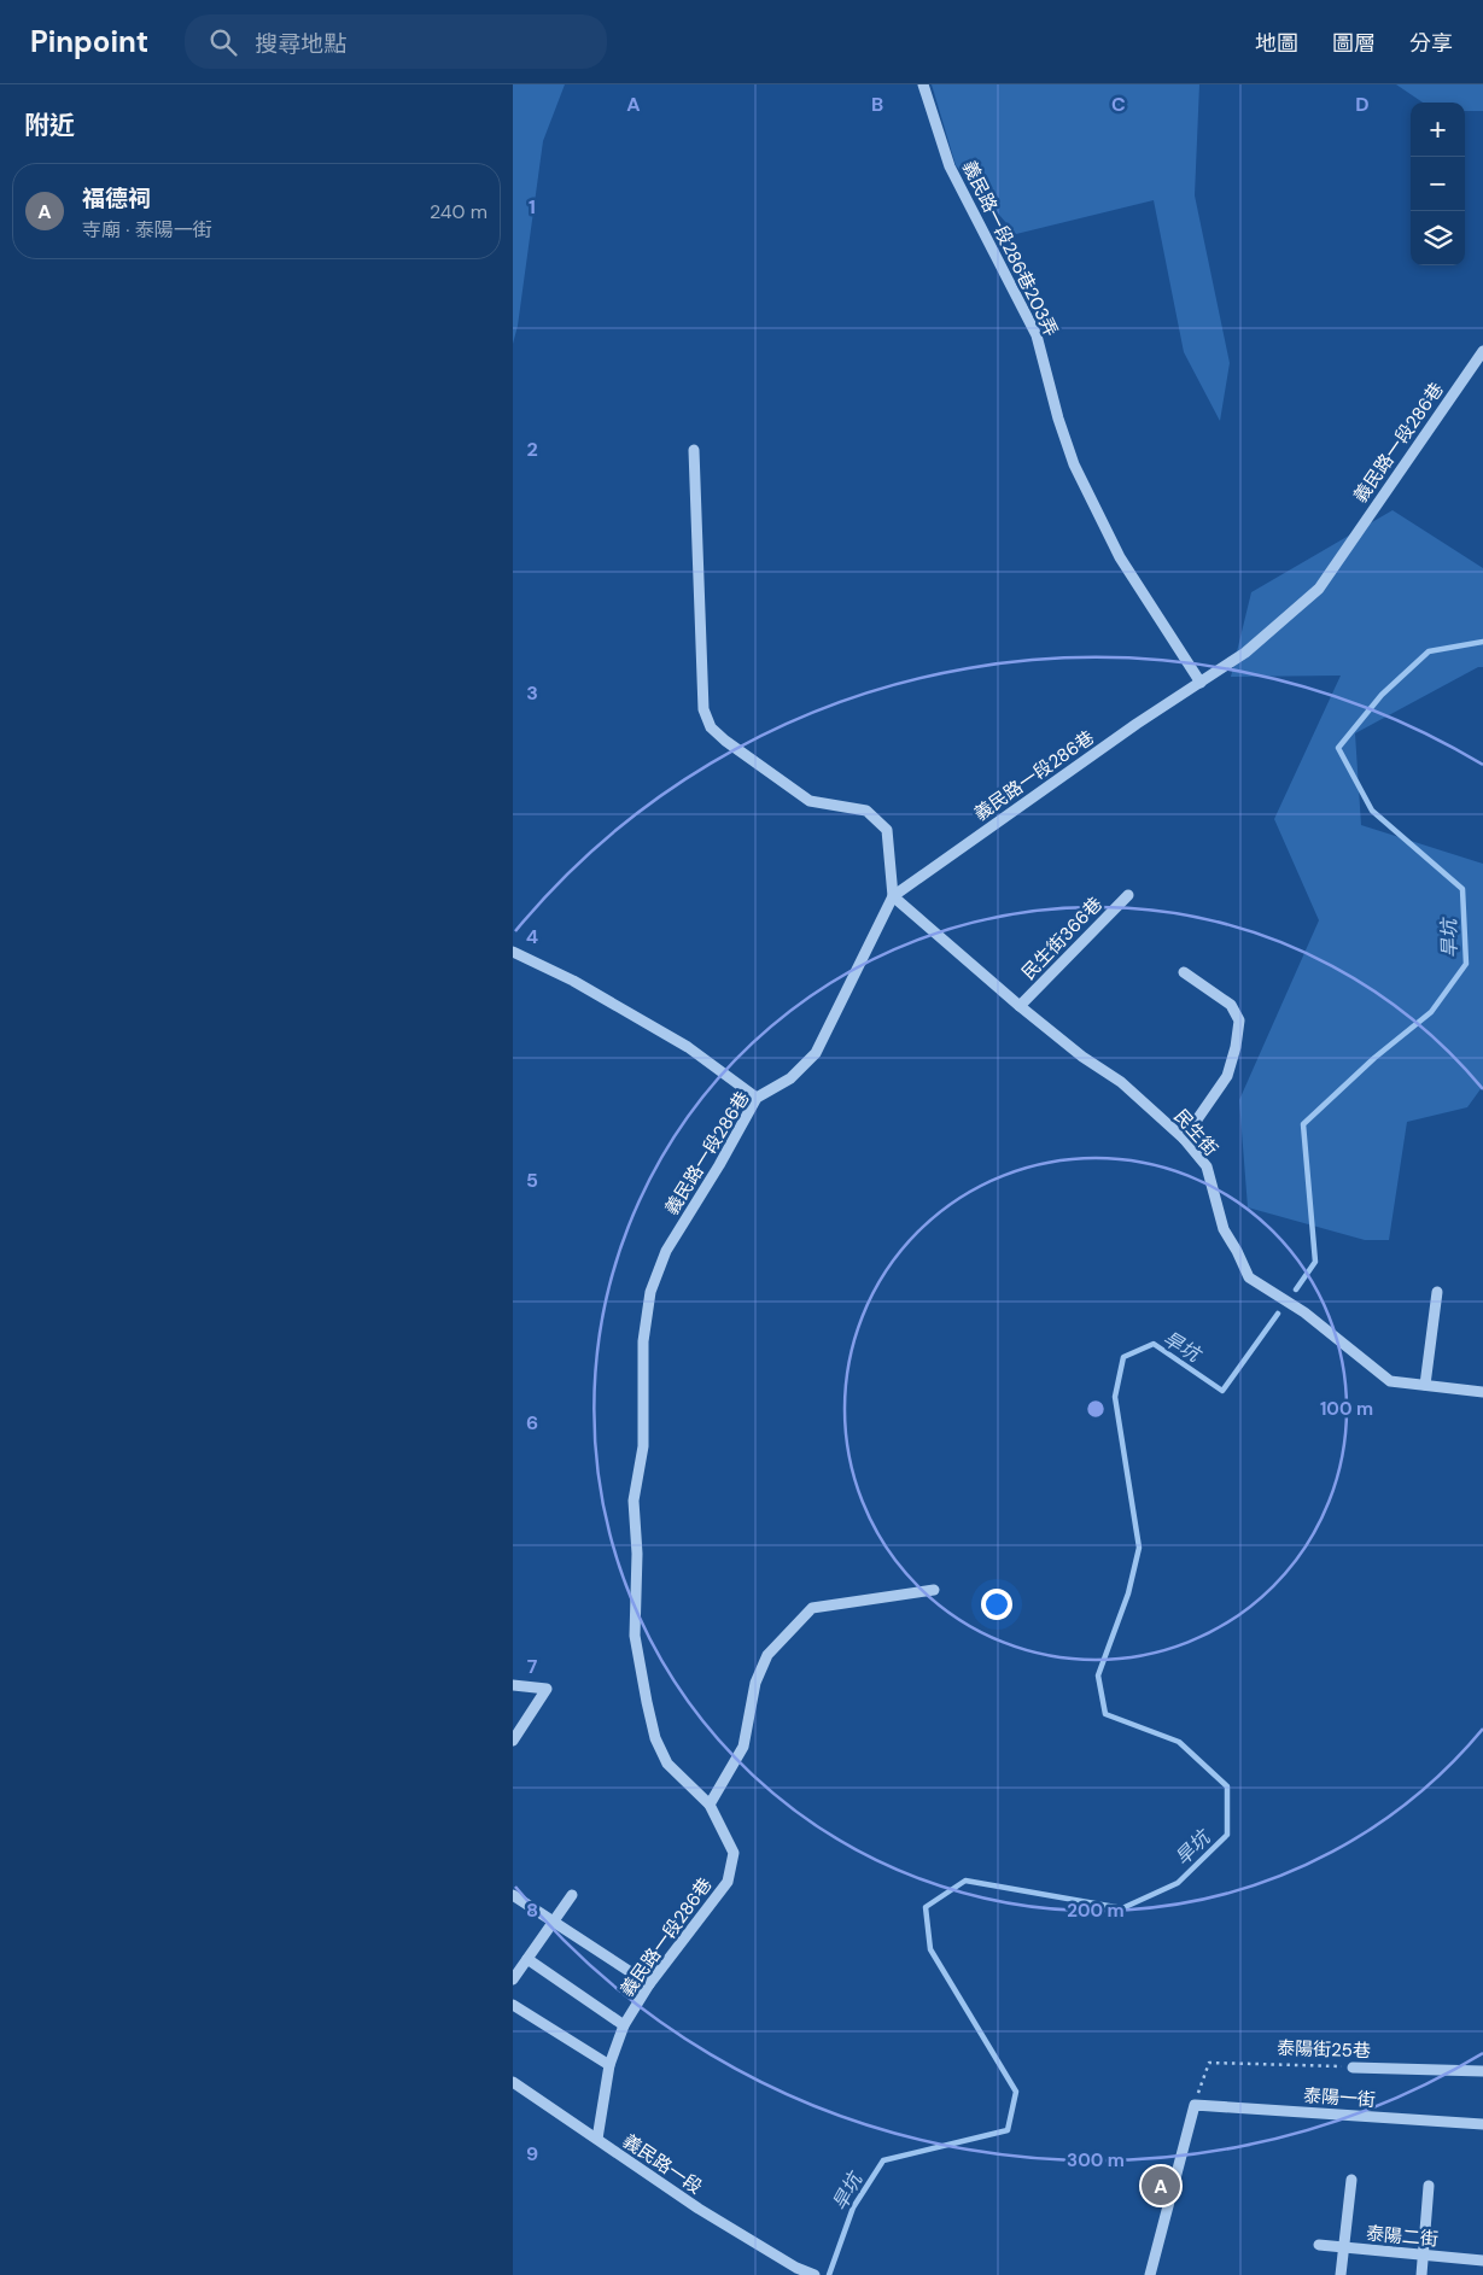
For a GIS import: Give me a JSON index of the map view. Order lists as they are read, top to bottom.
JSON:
{
  "streets": {
    "street": [
      "義民路一段286巷203弄",
      "義民路一段286巷",
      "民生街366巷",
      "民生街",
      "泰陽街25巷",
      "泰陽一街",
      "義民路一段",
      "泰陽二街"
    ]
  },
  "crossings": [
    ["義民路一段286巷203弄", "義民路一段286巷"],
    ["義民路一段286巷", "民生街"],
    ["義民路一段286巷", "義民路一段"],
    ["民生街366巷", "民生街"],
    ["泰陽街25巷", "泰陽一街"]
  ],
  "water": ["旱坑"],
  "page": {
    "header": "Pinpoint",
    "search": "搜尋地點",
    "nav": ["地圖", "圖層", "分享"],
    "heading": "附近",
    "map_buttons": ["+", "−"],
    "list": [
      {
        "mark": "A",
        "name": "福德祠",
        "note": "寺廟 · 泰陽一街",
        "value": "240 m"
      }
    ],
    "pins": "A"
  },
  "grid": {
    "columns": [
      "A",
      "B",
      "C",
      "D"
    ],
    "rows": [
      "1",
      "2",
      "3",
      "4",
      "5",
      "6",
      "7",
      "8",
      "9"
    ]
  },
  "rings": ["100 m", "200 m", "300 m"]
}
